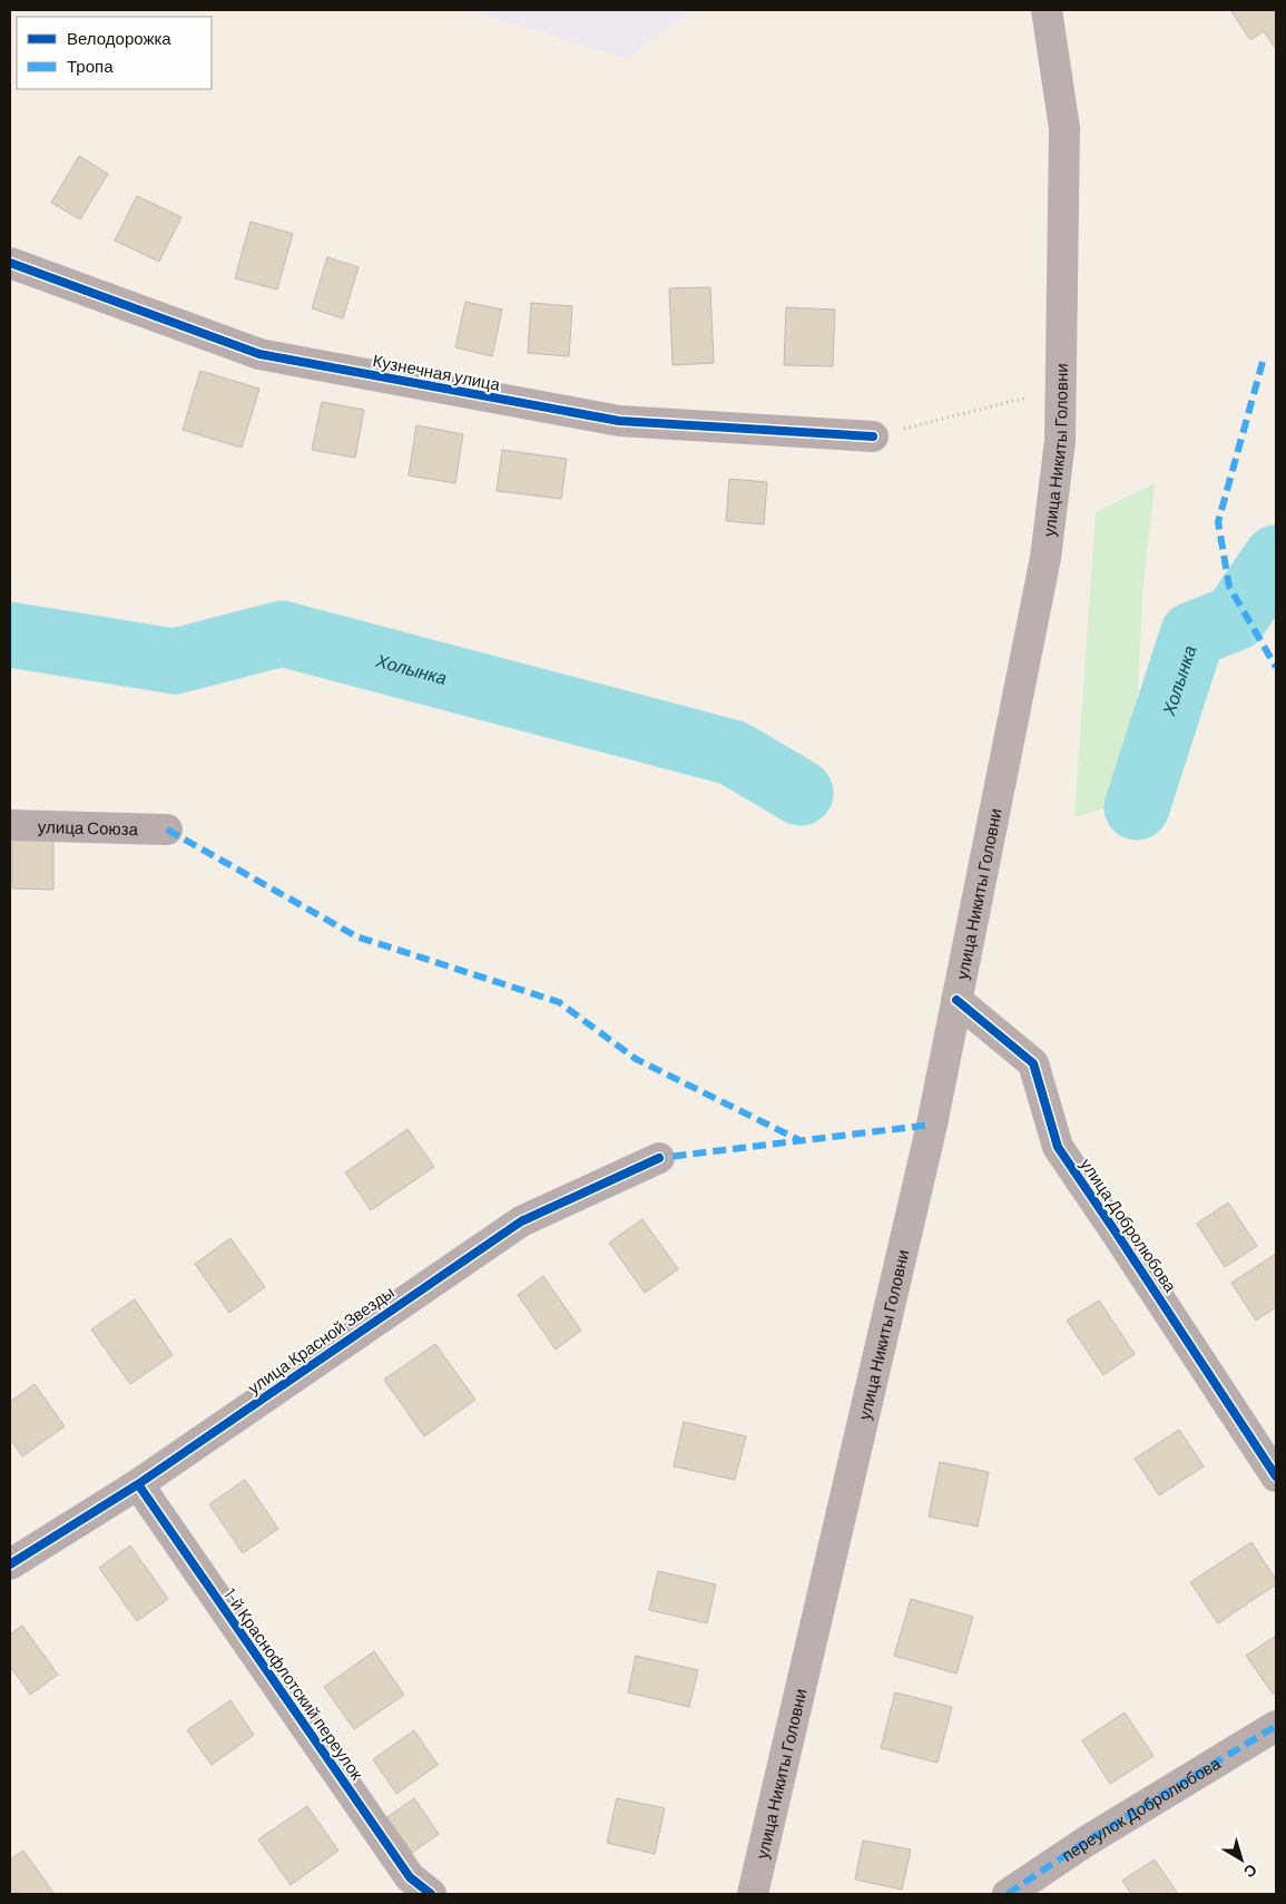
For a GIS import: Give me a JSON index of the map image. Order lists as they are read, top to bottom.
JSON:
{
  "streets": {
    "main road": ["улица Никиты Головни"],
    "street": [
      "Кузнечная улица",
      "улица Союза",
      "улица Добролюбова",
      "улица Красной Звезды",
      "1-й Краснофлотский переулок",
      "переулок Добролюбова"
    ]
  },
  "crossings": [
    ["улица Никиты Головни", "улица Добролюбова"],
    ["улица Красной Звезды", "1-й Краснофлотский переулок"]
  ],
  "water": ["Холынка"],
  "legend": ["Велодорожка", "Тропа"],
  "north": "bottom right"
}
